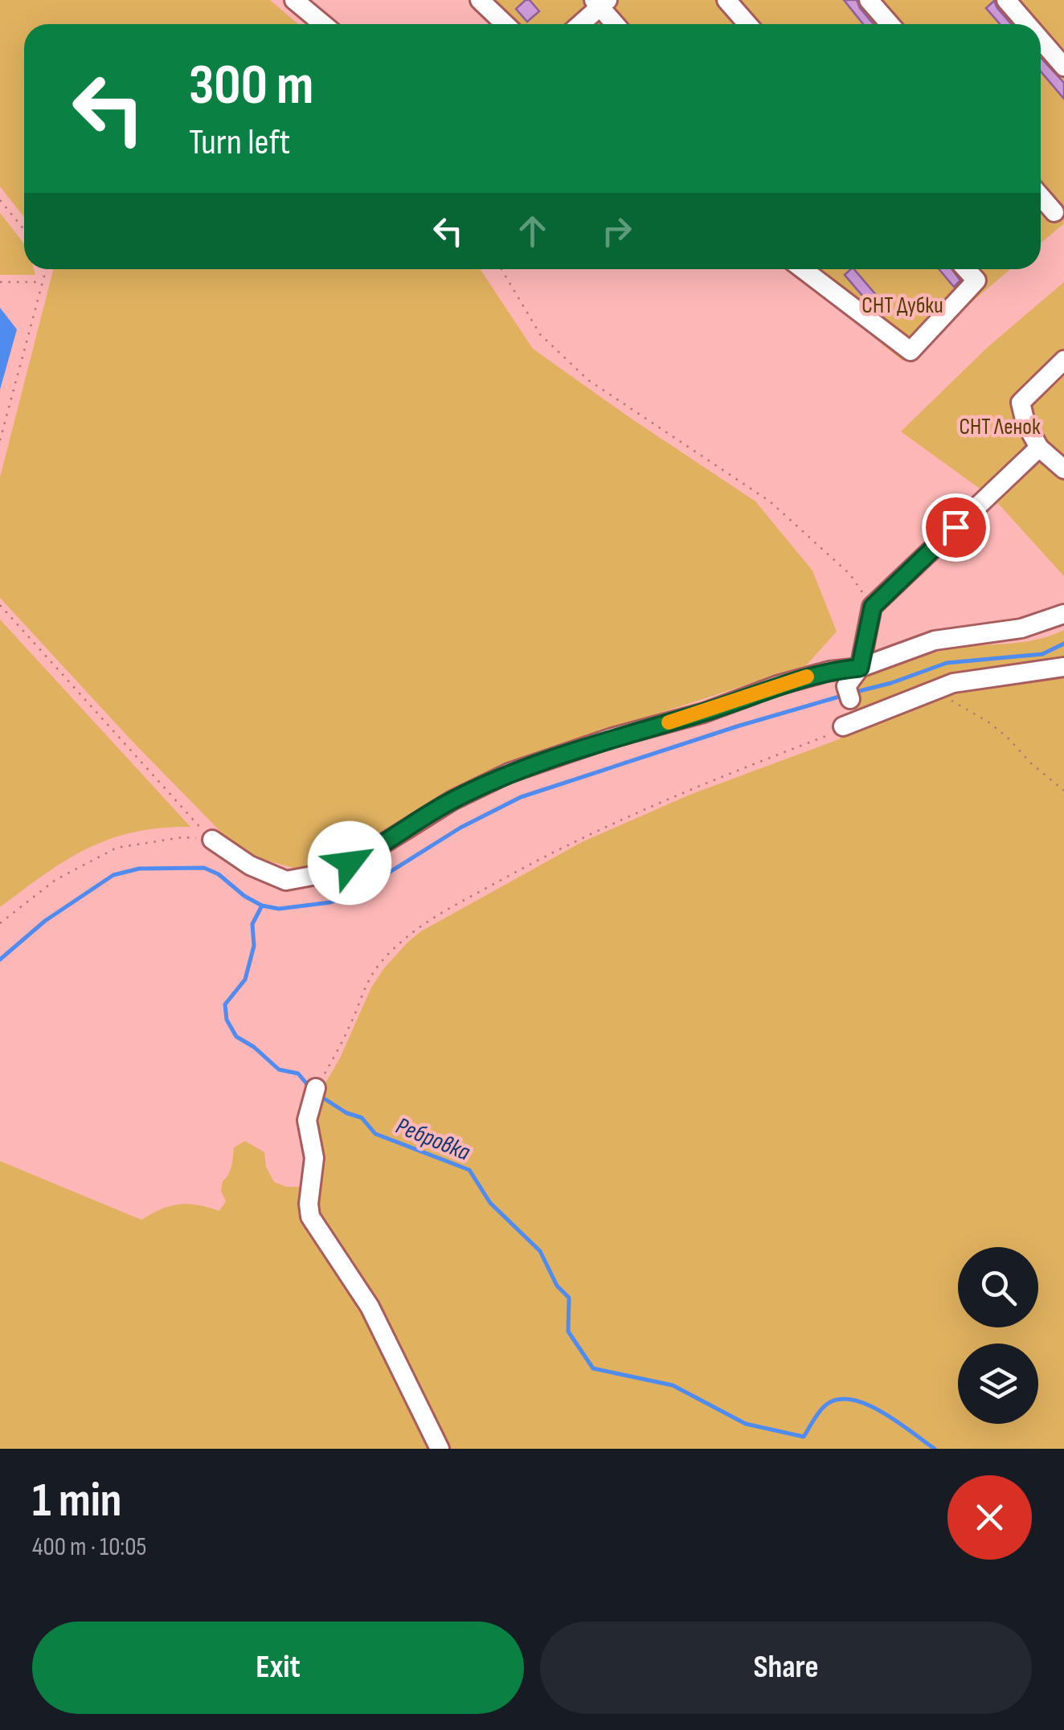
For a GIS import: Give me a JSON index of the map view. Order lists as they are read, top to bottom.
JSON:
{
  "water": ["Ребровка"],
  "parks": ["СНТ Дубки", "СНТ Ленок"],
  "page": {
    "turn": ["300 m", "Turn left"],
    "heading": ["1 min", "400 m · 10:05"],
    "buttons": ["Exit", "Share"]
  }
}
